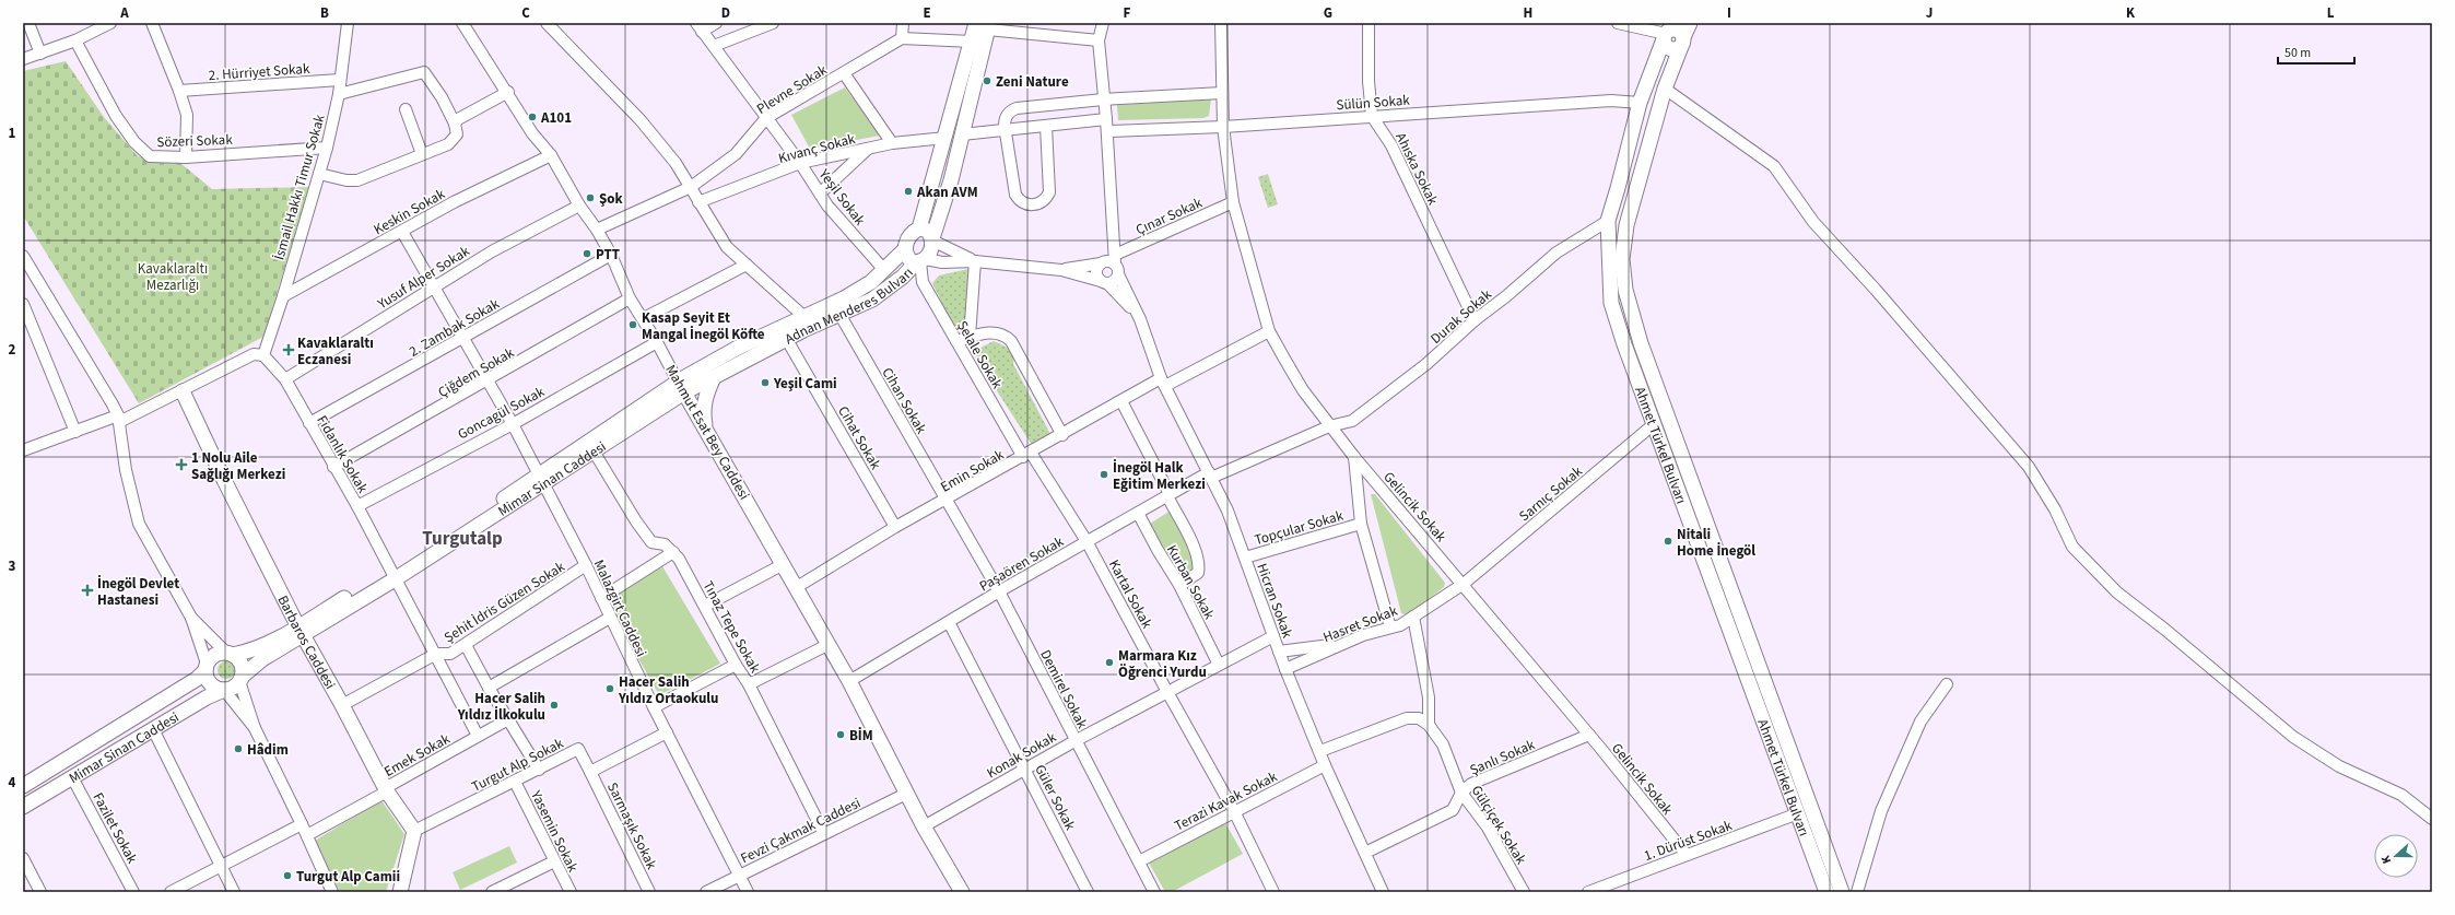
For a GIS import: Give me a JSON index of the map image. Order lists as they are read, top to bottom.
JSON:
{
  "streets": {
    "main road": [
      "Adnan Menderes Bulvarı",
      "Mahmut Esat Bey Caddesi",
      "Ahmet Türkel Bulvarı",
      "Mimar Sinan Caddesi",
      "Barbaros Caddesi"
    ],
    "street": [
      "2. Hürriyet Sokak",
      "Plevne Sokak",
      "Sülün Sokak",
      "Sözeri Sokak",
      "Kıvanç Sokak",
      "Ahıska Sokak",
      "İsmail Hakkı Timur Sokak",
      "Yeşil Sokak",
      "Keskin Sokak",
      "Çınar Sokak",
      "Yusuf Alper Sokak",
      "Durak Sokak",
      "2. Zambak Sokak",
      "Şelale Sokak",
      "Çiğdem Sokak",
      "Cihan Sokak",
      "Goncagül Sokak",
      "Cihat Sokak",
      "Fidanlık Sokak",
      "Emin Sokak",
      "Sarnıç Sokak",
      "Gelincik Sokak",
      "Topçular Sokak",
      "Paşaören Sokak",
      "Kurban Sokak",
      "Kartal Sokak",
      "Hicran Sokak",
      "Şehit İdris Güzen Sokak",
      "Malazgirt Caddesi",
      "Hasret Sokak",
      "Tınaz Tepe Sokak",
      "Demirel Sokak",
      "Emek Sokak",
      "Konak Sokak",
      "Şanlı Sokak",
      "Turgut Alp Sokak",
      "Güler Sokak",
      "Terazi Kavak Sokak",
      "Gülçiçek Sokak",
      "Sarmaşık Sokak",
      "Fazilet Sokak",
      "Fevzi Çakmak Caddesi",
      "Yasemin Sokak",
      "1. Dürüst Sokak"
    ]
  },
  "crossings": [
    ["2. Hürriyet Sokak", "İsmail Hakkı Timur Sokak"],
    ["Plevne Sokak", "Yeşil Sokak"],
    ["Plevne Sokak", "Mahmut Esat Bey Caddesi"],
    ["Sülün Sokak", "Ahıska Sokak"],
    ["Sülün Sokak", "Ahmet Türkel Bulvarı"],
    ["Sülün Sokak", "Gelincik Sokak"],
    ["Sözeri Sokak", "İsmail Hakkı Timur Sokak"],
    ["Kıvanç Sokak", "Yeşil Sokak"],
    ["Ahıska Sokak", "Durak Sokak"],
    ["İsmail Hakkı Timur Sokak", "Keskin Sokak"],
    ["İsmail Hakkı Timur Sokak", "Fidanlık Sokak"],
    ["Yeşil Sokak", "Adnan Menderes Bulvarı"],
    ["Keskin Sokak", "Mahmut Esat Bey Caddesi"],
    ["Keskin Sokak", "Malazgirt Caddesi"],
    ["Çınar Sokak", "Gelincik Sokak"],
    ["Yusuf Alper Sokak", "Mahmut Esat Bey Caddesi"],
    ["Yusuf Alper Sokak", "Fidanlık Sokak"],
    ["Yusuf Alper Sokak", "Malazgirt Caddesi"],
    ["Adnan Menderes Bulvarı", "Şelale Sokak"],
    ["Adnan Menderes Bulvarı", "Cihan Sokak"],
    ["Adnan Menderes Bulvarı", "Mahmut Esat Bey Caddesi"],
    ["Adnan Menderes Bulvarı", "Cihat Sokak"],
    ["Adnan Menderes Bulvarı", "Mimar Sinan Caddesi"],
    ["Durak Sokak", "Ahmet Türkel Bulvarı"],
    ["Durak Sokak", "Gelincik Sokak"],
    ["Durak Sokak", "Paşaören Sokak"],
    ["2. Zambak Sokak", "Mahmut Esat Bey Caddesi"],
    ["2. Zambak Sokak", "Fidanlık Sokak"],
    ["2. Zambak Sokak", "Malazgirt Caddesi"],
    ["Şelale Sokak", "Emin Sokak"],
    ["Şelale Sokak", "Kartal Sokak"],
    ["Çiğdem Sokak", "Mahmut Esat Bey Caddesi"],
    ["Çiğdem Sokak", "Fidanlık Sokak"],
    ["Çiğdem Sokak", "Malazgirt Caddesi"],
    ["Cihan Sokak", "Emin Sokak"],
    ["Cihan Sokak", "Demirel Sokak"],
    ["Goncagül Sokak", "Mahmut Esat Bey Caddesi"],
    ["Goncagül Sokak", "Fidanlık Sokak"],
    ["Goncagül Sokak", "Malazgirt Caddesi"],
    ["Mahmut Esat Bey Caddesi", "Emin Sokak"],
    ["Mahmut Esat Bey Caddesi", "Mimar Sinan Caddesi"],
    ["Mahmut Esat Bey Caddesi", "Paşaören Sokak"],
    ["Mahmut Esat Bey Caddesi", "Konak Sokak"],
    ["Mahmut Esat Bey Caddesi", "Fevzi Çakmak Caddesi"],
    ["Cihat Sokak", "Emin Sokak"],
    ["Ahmet Türkel Bulvarı", "Sarnıç Sokak"],
    ["Ahmet Türkel Bulvarı", "1. Dürüst Sokak"],
    ["Fidanlık Sokak", "Mimar Sinan Caddesi"],
    ["Fidanlık Sokak", "Şehit İdris Güzen Sokak"],
    ["Fidanlık Sokak", "Emek Sokak"],
    ["Emin Sokak", "Gelincik Sokak"],
    ["Emin Sokak", "Kartal Sokak"],
    ["Emin Sokak", "Hicran Sokak"],
    ["Emin Sokak", "Demirel Sokak"],
    ["Mimar Sinan Caddesi", "Malazgirt Caddesi"],
    ["Mimar Sinan Caddesi", "Barbaros Caddesi"],
    ["Mimar Sinan Caddesi", "Fazilet Sokak"],
    ["Sarnıç Sokak", "Gelincik Sokak"],
    ["Sarnıç Sokak", "Hasret Sokak"],
    ["Gelincik Sokak", "Paşaören Sokak"],
    ["Gelincik Sokak", "Hasret Sokak"],
    ["Gelincik Sokak", "Şanlı Sokak"],
    ["Gelincik Sokak", "1. Dürüst Sokak"],
    ["Topçular Sokak", "Hicran Sokak"],
    ["Paşaören Sokak", "Kurban Sokak"],
    ["Paşaören Sokak", "Kartal Sokak"],
    ["Paşaören Sokak", "Hicran Sokak"],
    ["Paşaören Sokak", "Demirel Sokak"],
    ["Paşaören Sokak", "Güler Sokak"],
    ["Kurban Sokak", "Konak Sokak"],
    ["Kartal Sokak", "Konak Sokak"],
    ["Kartal Sokak", "Terazi Kavak Sokak"],
    ["Hicran Sokak", "Hasret Sokak"],
    ["Hicran Sokak", "Konak Sokak"],
    ["Hicran Sokak", "Şanlı Sokak"],
    ["Hicran Sokak", "Terazi Kavak Sokak"],
    ["Şehit İdris Güzen Sokak", "Malazgirt Caddesi"],
    ["Şehit İdris Güzen Sokak", "Barbaros Caddesi"],
    ["Malazgirt Caddesi", "Fevzi Çakmak Caddesi"],
    ["Tınaz Tepe Sokak", "Fevzi Çakmak Caddesi"],
    ["Barbaros Caddesi", "Emek Sokak"],
    ["Barbaros Caddesi", "Turgut Alp Sokak"],
    ["Demirel Sokak", "Konak Sokak"],
    ["Demirel Sokak", "Terazi Kavak Sokak"],
    ["Konak Sokak", "Güler Sokak"],
    ["Şanlı Sokak", "Gülçiçek Sokak"],
    ["Turgut Alp Sokak", "Sarmaşık Sokak"],
    ["Turgut Alp Sokak", "Yasemin Sokak"]
  ],
  "districts": ["Turgutalp"],
  "parks": ["Kavaklaraltı Mezarlığı"],
  "places": {
    "other": [
      "Zeni Nature",
      "A101",
      "Akan AVM",
      "Şok",
      "PTT",
      "Kasap Seyit Et Mangal İnegöl Köfte",
      "Yeşil Cami",
      "İnegöl Halk Eğitim Merkezi",
      "Nitali Home İnegöl",
      "Marmara Kız Öğrenci Yurdu",
      "Hacer Salih Yıldız Ortaokulu",
      "Hacer Salih Yıldız İlkokulu",
      "BİM",
      "Hâdim",
      "Turgut Alp Camii"
    ],
    "health": ["Kavaklaraltı Eczanesi", "1 Nolu Aile Sağlığı Merkezi", "İnegöl Devlet Hastanesi"]
  },
  "scale_bar": "50 m",
  "north": "left",
  "grid": {
    "columns": [
      "A",
      "B",
      "C",
      "D",
      "E",
      "F",
      "G",
      "H",
      "I",
      "J",
      "K",
      "L"
    ],
    "rows": [
      "1",
      "2",
      "3",
      "4"
    ]
  }
}
